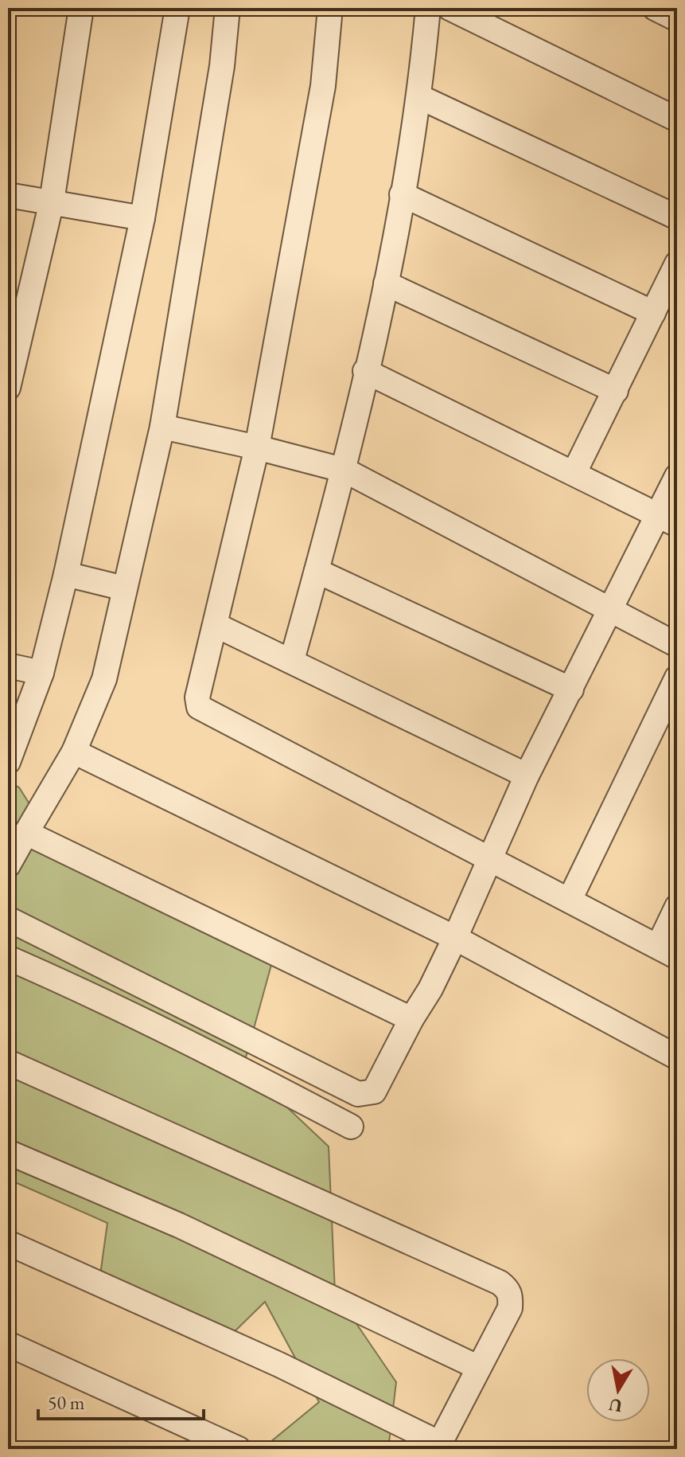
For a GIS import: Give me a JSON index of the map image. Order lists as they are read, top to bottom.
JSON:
{
  "scale_bar": "50 m",
  "north": "bottom"
}
